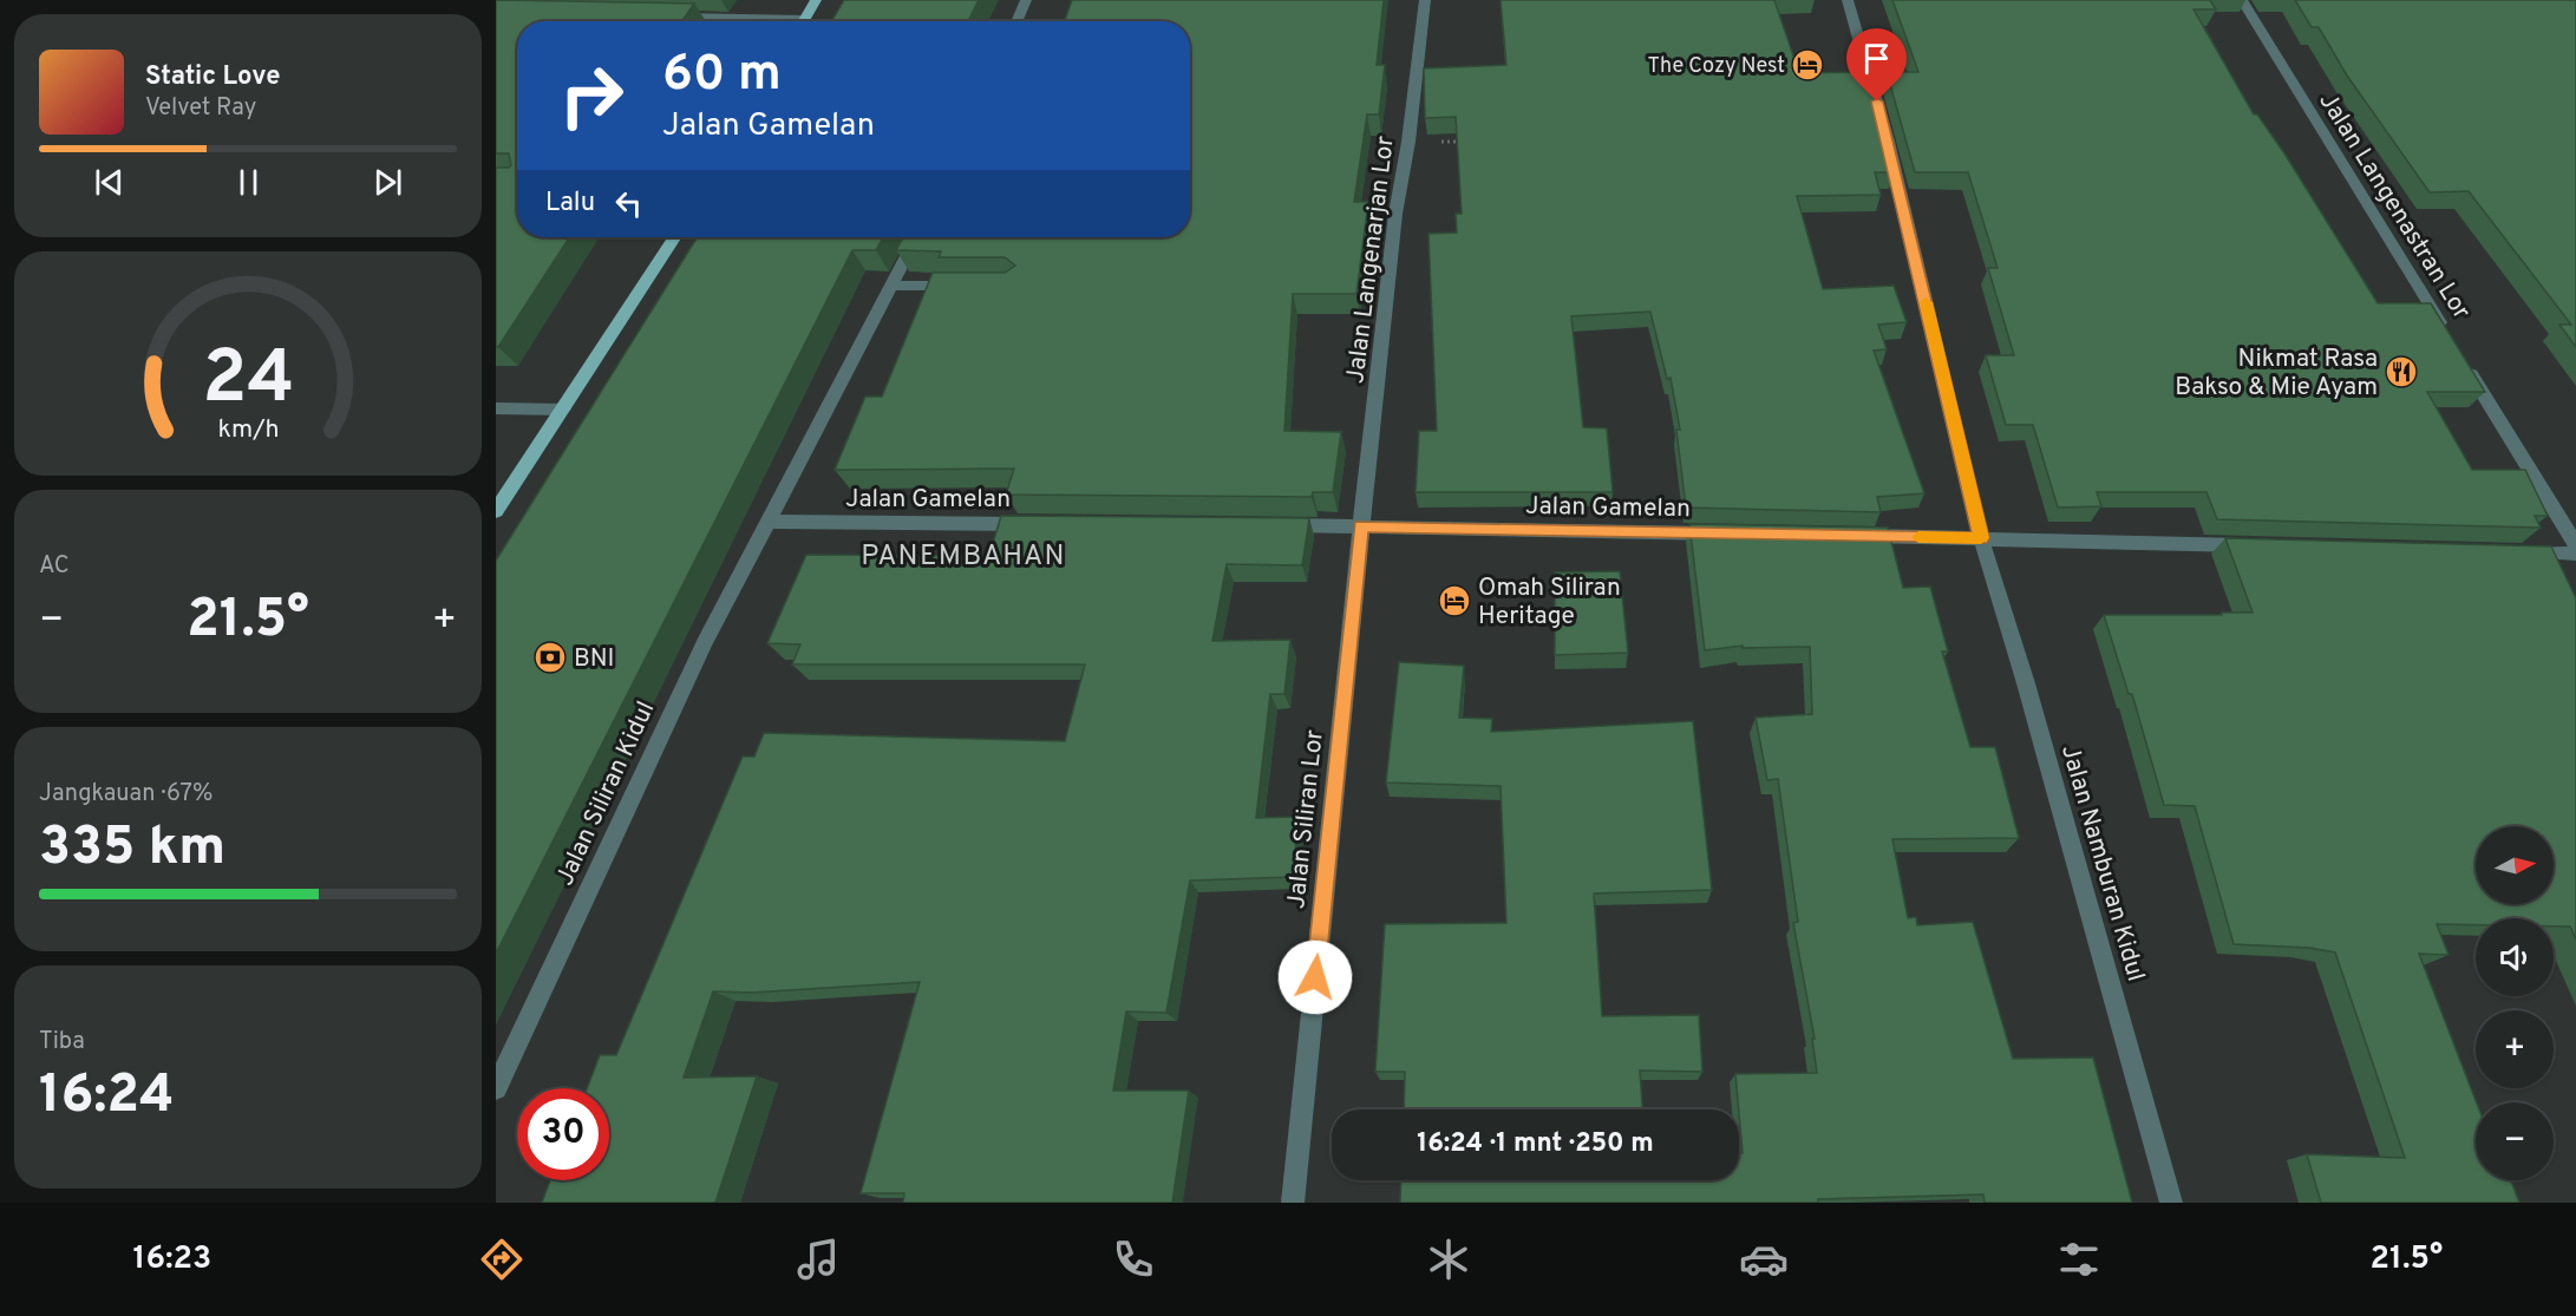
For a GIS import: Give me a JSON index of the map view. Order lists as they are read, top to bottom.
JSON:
{
  "streets": {
    "street": [
      "Jalan Langenastran Lor",
      "Jalan Langenarjan Lor",
      "Jalan Gamelan",
      "Jalan Siliran Kidul",
      "Jalan Siliran Lor",
      "Jalan Namburan Kidul"
    ]
  },
  "crossings": [
    ["Jalan Langenarjan Lor", "Jalan Gamelan"],
    ["Jalan Langenarjan Lor", "Jalan Siliran Lor"],
    ["Jalan Gamelan", "Jalan Siliran Kidul"],
    ["Jalan Gamelan", "Jalan Siliran Lor"]
  ],
  "districts": ["PANEMBAHAN"],
  "places": {
    "hotel": ["The Cozy Nest", "Omah Siliran Heritage"],
    "restaurant": ["Nikmat Rasa Bakso & Mie Ayam"],
    "bank": ["BNI"]
  },
  "north": "right",
  "page": {
    "turn": ["60 m", "Jalan Gamelan"],
    "song": ["Static Love", "Velvet Ray"],
    "then": "Lalu",
    "tile": [
      "AC",
      ["Jangkauan · 67%", "335 km"],
      ["Tiba", "16:24"]
    ],
    "heat": ["−", "21.5°", "+"],
    "map_buttons": ["+", "−"],
    "limit": "30",
    "trip": "16:24 · 1 mnt · 250 m",
    "tabs": ["16:23", "21.5°"],
    "gauge": ["24", "km/h"]
  }
}
